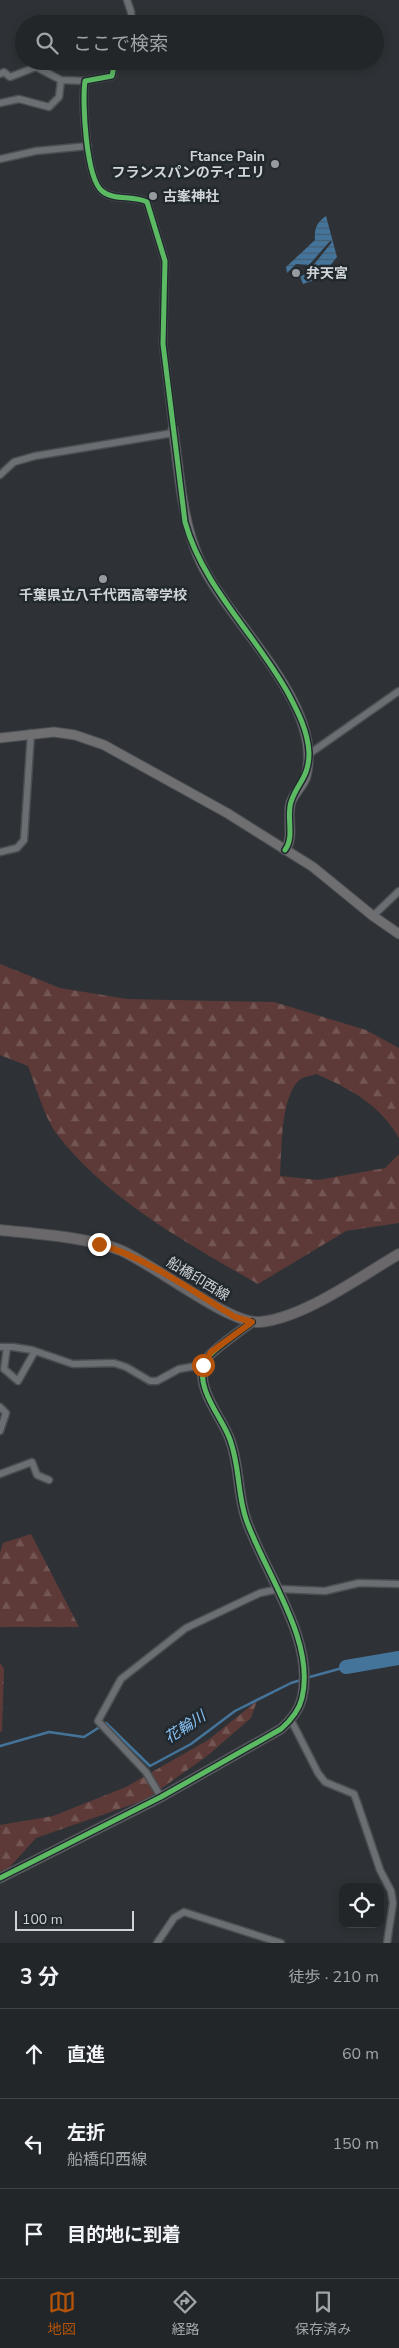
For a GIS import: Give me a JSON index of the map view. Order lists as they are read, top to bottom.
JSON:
{
  "streets": {
    "main road": ["船橋印西線"]
  },
  "water": ["花輪川"],
  "places": [
    "Ftance Pain フランスパンのティエリ",
    "古峯神社",
    "弁天宮",
    "千葉県立八千代西高等学校"
  ],
  "scale_bar": "100 m",
  "page": {
    "search": "ここで検索",
    "scale": "100 m",
    "heading": ["3 分", "徒歩 · 210 m"],
    "list": [
      ["直進", "60 m"],
      ["左折", "船橋印西線", "150 m"],
      "目的地に到着"
    ],
    "nav": ["地図", "経路", "保存済み"]
  }
}
